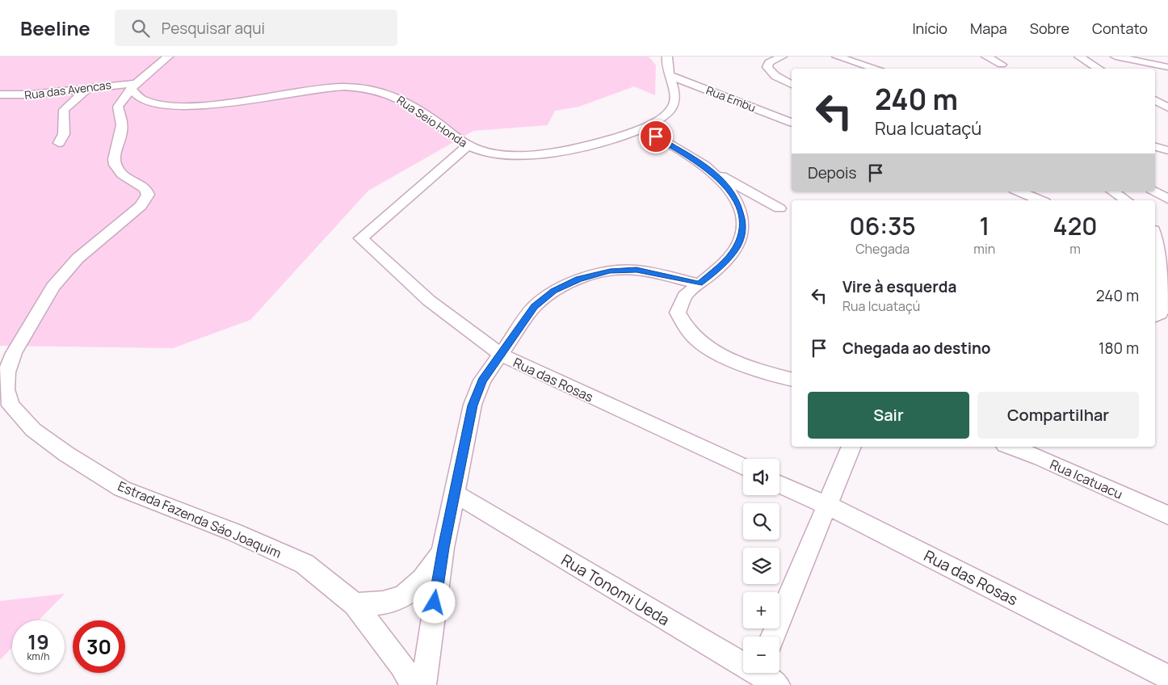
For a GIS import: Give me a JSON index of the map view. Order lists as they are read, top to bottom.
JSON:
{
  "streets": {
    "street": [
      "Rua das Avencas",
      "Rua Embu",
      "Rua Seio Honda",
      "Rua das Rosas",
      "Rua Icatuacu",
      "Estrada Fazenda Sáo Joaquim",
      "Rua Tonomi Ueda"
    ]
  },
  "crossings": [
    ["Rua das Avencas", "Rua Seio Honda"],
    ["Rua das Avencas", "Estrada Fazenda Sáo Joaquim"],
    ["Rua Embu", "Rua Seio Honda"],
    ["Rua Seio Honda", "Rua das Rosas"],
    ["Rua Seio Honda", "Estrada Fazenda Sáo Joaquim"]
  ],
  "page": {
    "header": "Beeline",
    "search": "Pesquisar aqui",
    "nav": [
      "Início",
      "Mapa",
      "Sobre",
      "Contato"
    ],
    "turn": ["240 m", "Rua Icuataçú"],
    "then": "Depois",
    "eta": [
      "06:35",
      "Chegada",
      "1",
      "min",
      "420",
      "m"
    ],
    "list": [
      {
        "name": "Vire à esquerda",
        "note": "Rua Icuataçú",
        "value": "240 m"
      },
      {
        "name": "Chegada ao destino",
        "value": "180 m"
      }
    ],
    "buttons": ["Sair", "Compartilhar"],
    "map_buttons": ["+", "−"],
    "speed": "19 km/h",
    "limit": "30"
  }
}
